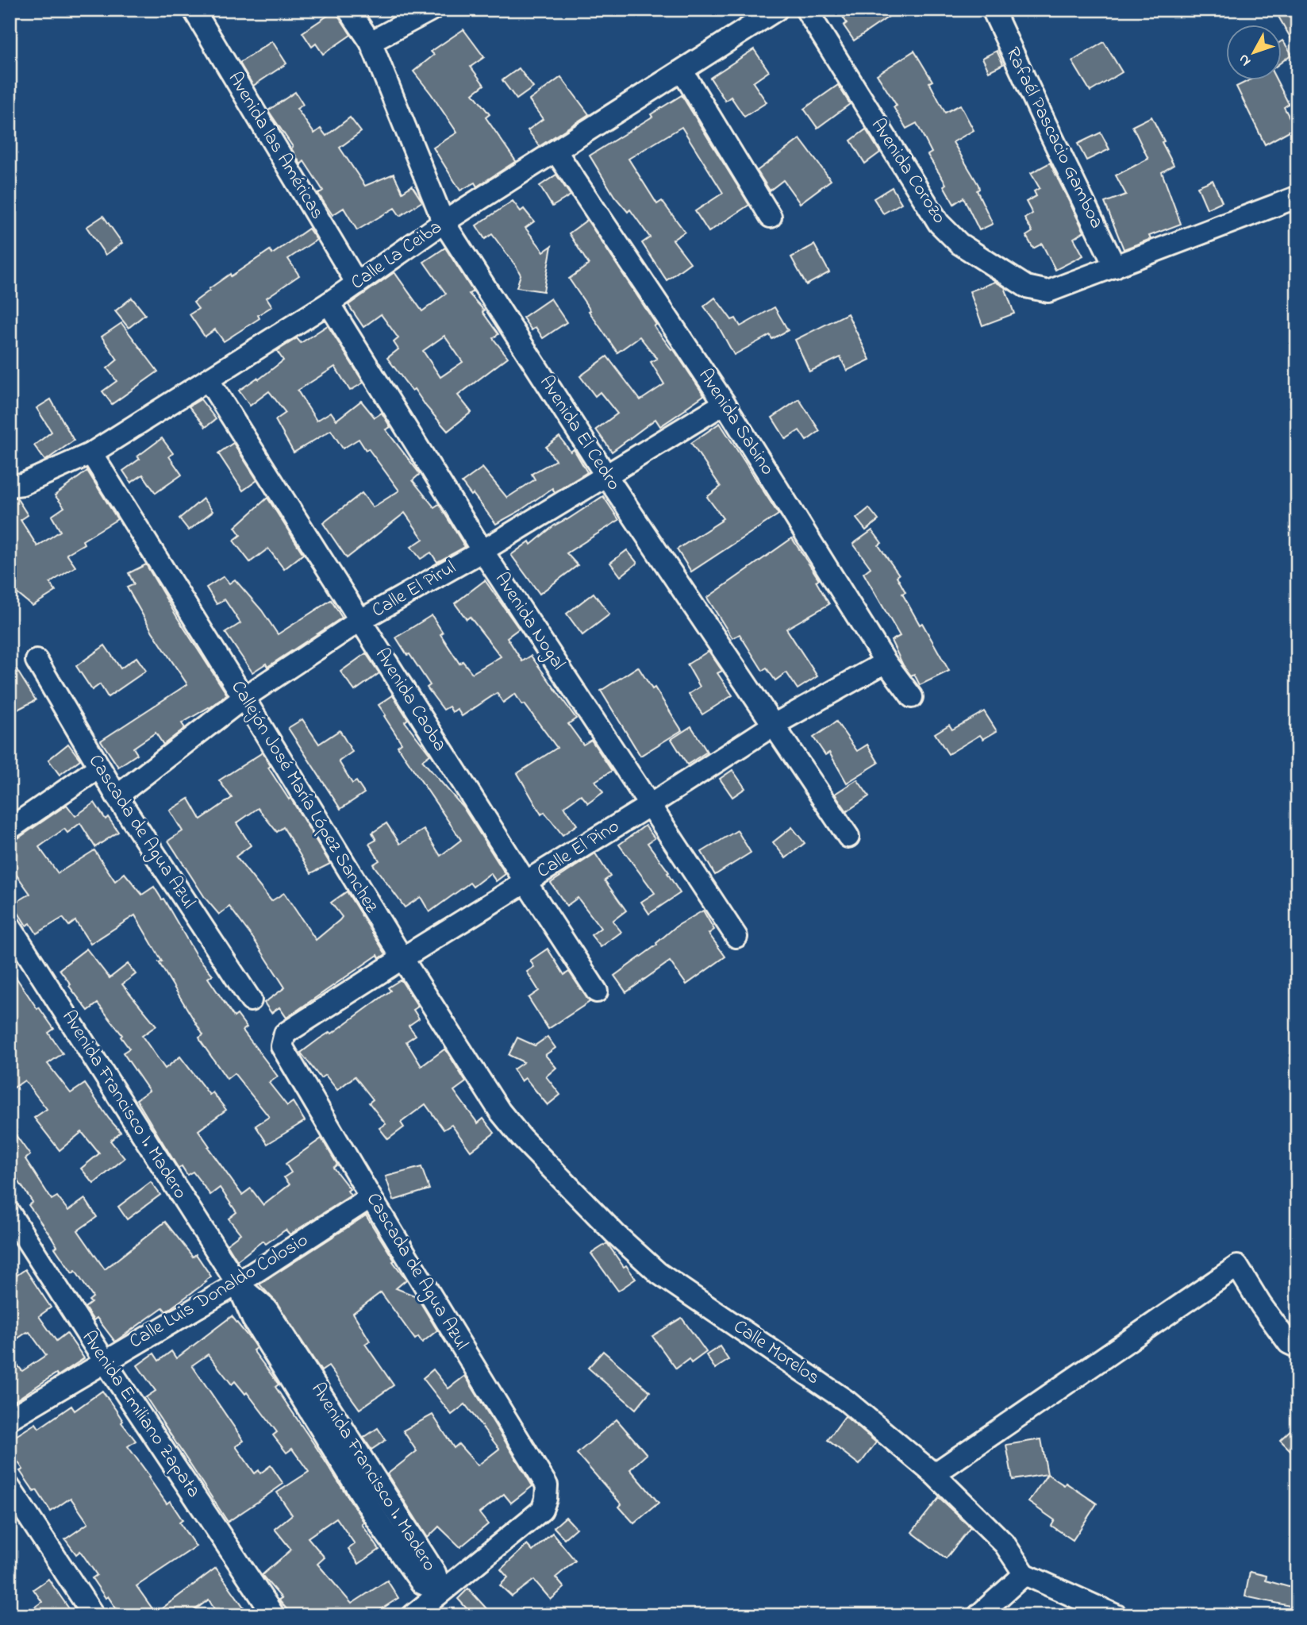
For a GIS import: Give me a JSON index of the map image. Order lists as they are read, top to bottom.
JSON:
{
  "streets": {
    "street": [
      "Rafaél Pascacio Gamboa",
      "Avenida las Américas",
      "Avenida Corozo",
      "Calle La Ceiba",
      "Avenida Sabino",
      "Avenida El Cedro",
      "Calle El Pirul",
      "Avenida Nogal",
      "Avenida Caoba",
      "Callejón José María López Sanchez",
      "Cascada de Agua Azul",
      "Calle El Pino",
      "Avenida Francisco I. Madero",
      "Calle Luis Donaldo Colosio",
      "Calle Morelos",
      "Avenida Emiliano Zapata"
    ]
  },
  "crossings": [
    ["Rafaél Pascacio Gamboa", "Avenida Corozo"],
    ["Avenida las Américas", "Calle La Ceiba"],
    ["Calle La Ceiba", "Avenida Sabino"],
    ["Calle La Ceiba", "Avenida El Cedro"],
    ["Calle La Ceiba", "Avenida Nogal"],
    ["Calle La Ceiba", "Avenida Caoba"],
    ["Calle La Ceiba", "Callejón José María López Sanchez"],
    ["Avenida Sabino", "Calle El Pirul"],
    ["Avenida Sabino", "Calle El Pino"],
    ["Avenida El Cedro", "Calle El Pirul"],
    ["Avenida El Cedro", "Calle El Pino"],
    ["Calle El Pirul", "Avenida Nogal"],
    ["Calle El Pirul", "Avenida Caoba"],
    ["Calle El Pirul", "Callejón José María López Sanchez"],
    ["Calle El Pirul", "Cascada de Agua Azul"],
    ["Avenida Nogal", "Calle El Pino"],
    ["Avenida Caoba", "Calle El Pino"],
    ["Callejón José María López Sanchez", "Calle El Pino"],
    ["Callejón José María López Sanchez", "Calle Morelos"],
    ["Cascada de Agua Azul", "Calle El Pino"],
    ["Cascada de Agua Azul", "Avenida Francisco I. Madero"],
    ["Cascada de Agua Azul", "Calle Luis Donaldo Colosio"],
    ["Avenida Francisco I. Madero", "Calle Luis Donaldo Colosio"],
    ["Calle Luis Donaldo Colosio", "Avenida Emiliano Zapata"]
  ],
  "north": "bottom left"
}
